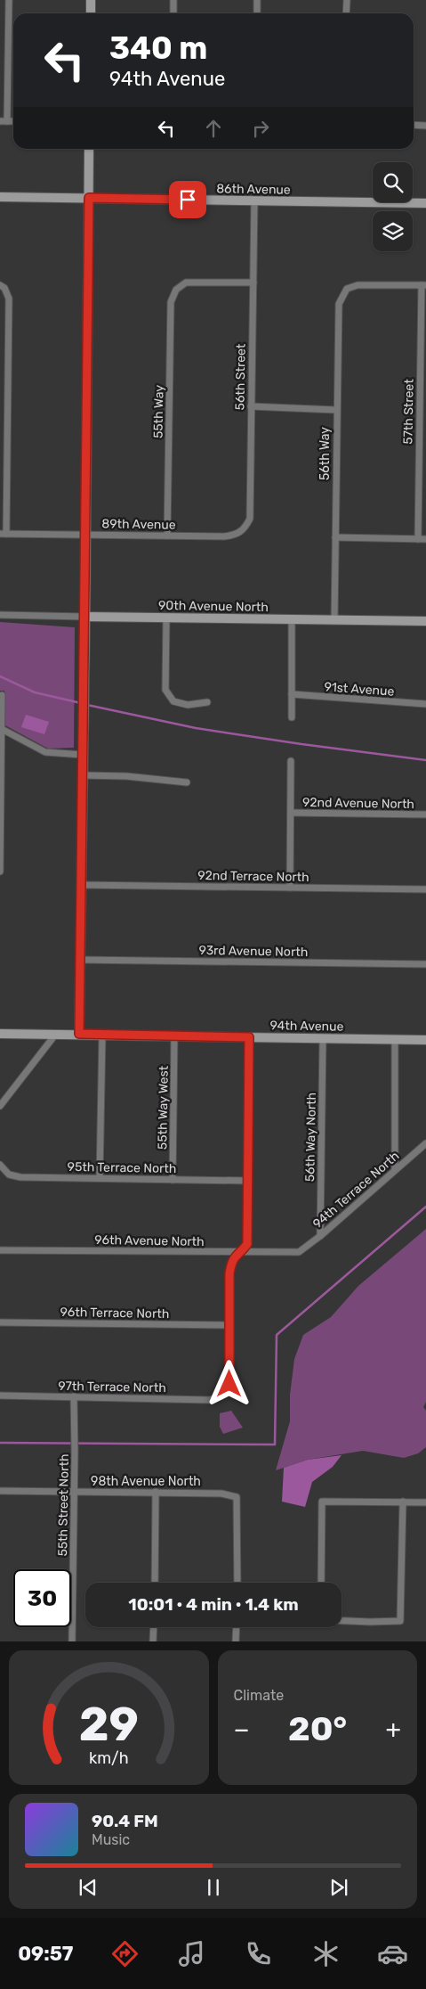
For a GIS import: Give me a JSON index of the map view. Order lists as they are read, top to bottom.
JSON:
{
  "streets": {
    "street": [
      "86th Avenue",
      "56th Street",
      "55th Way",
      "57th Street",
      "56th Way",
      "89th Avenue",
      "90th Avenue North",
      "91st Avenue",
      "92nd Avenue North",
      "92nd Terrace North",
      "93rd Avenue North",
      "94th Avenue",
      "55th Way West",
      "56th Way North",
      "95th Terrace North",
      "94th Terrace North",
      "96th Avenue North",
      "96th Terrace North",
      "97th Terrace North",
      "98th Avenue North",
      "55th Street North"
    ]
  },
  "crossings": [
    ["86th Avenue", "56th Street"],
    ["56th Street", "55th Way"],
    ["56th Street", "89th Avenue"],
    ["55th Way", "89th Avenue"],
    ["57th Street", "56th Way"],
    ["56th Way", "90th Avenue North"],
    ["94th Avenue", "55th Way West"],
    ["94th Avenue", "56th Way North"],
    ["55th Way West", "95th Terrace North"],
    ["56th Way North", "94th Terrace North"],
    ["94th Terrace North", "96th Avenue North"],
    ["96th Terrace North", "97th Terrace North"],
    ["97th Terrace North", "55th Street North"],
    ["98th Avenue North", "55th Street North"]
  ],
  "page": {
    "turn": ["340 m", "94th Avenue"],
    "limit": "30",
    "trip": "10:01 · 4 min · 1.4 km",
    "tile": "Climate",
    "heat": ["−", "20°", "+"],
    "song": ["90.4 FM", "Music"],
    "tabs": "09:57",
    "gauge": ["29", "km/h"]
  }
}
